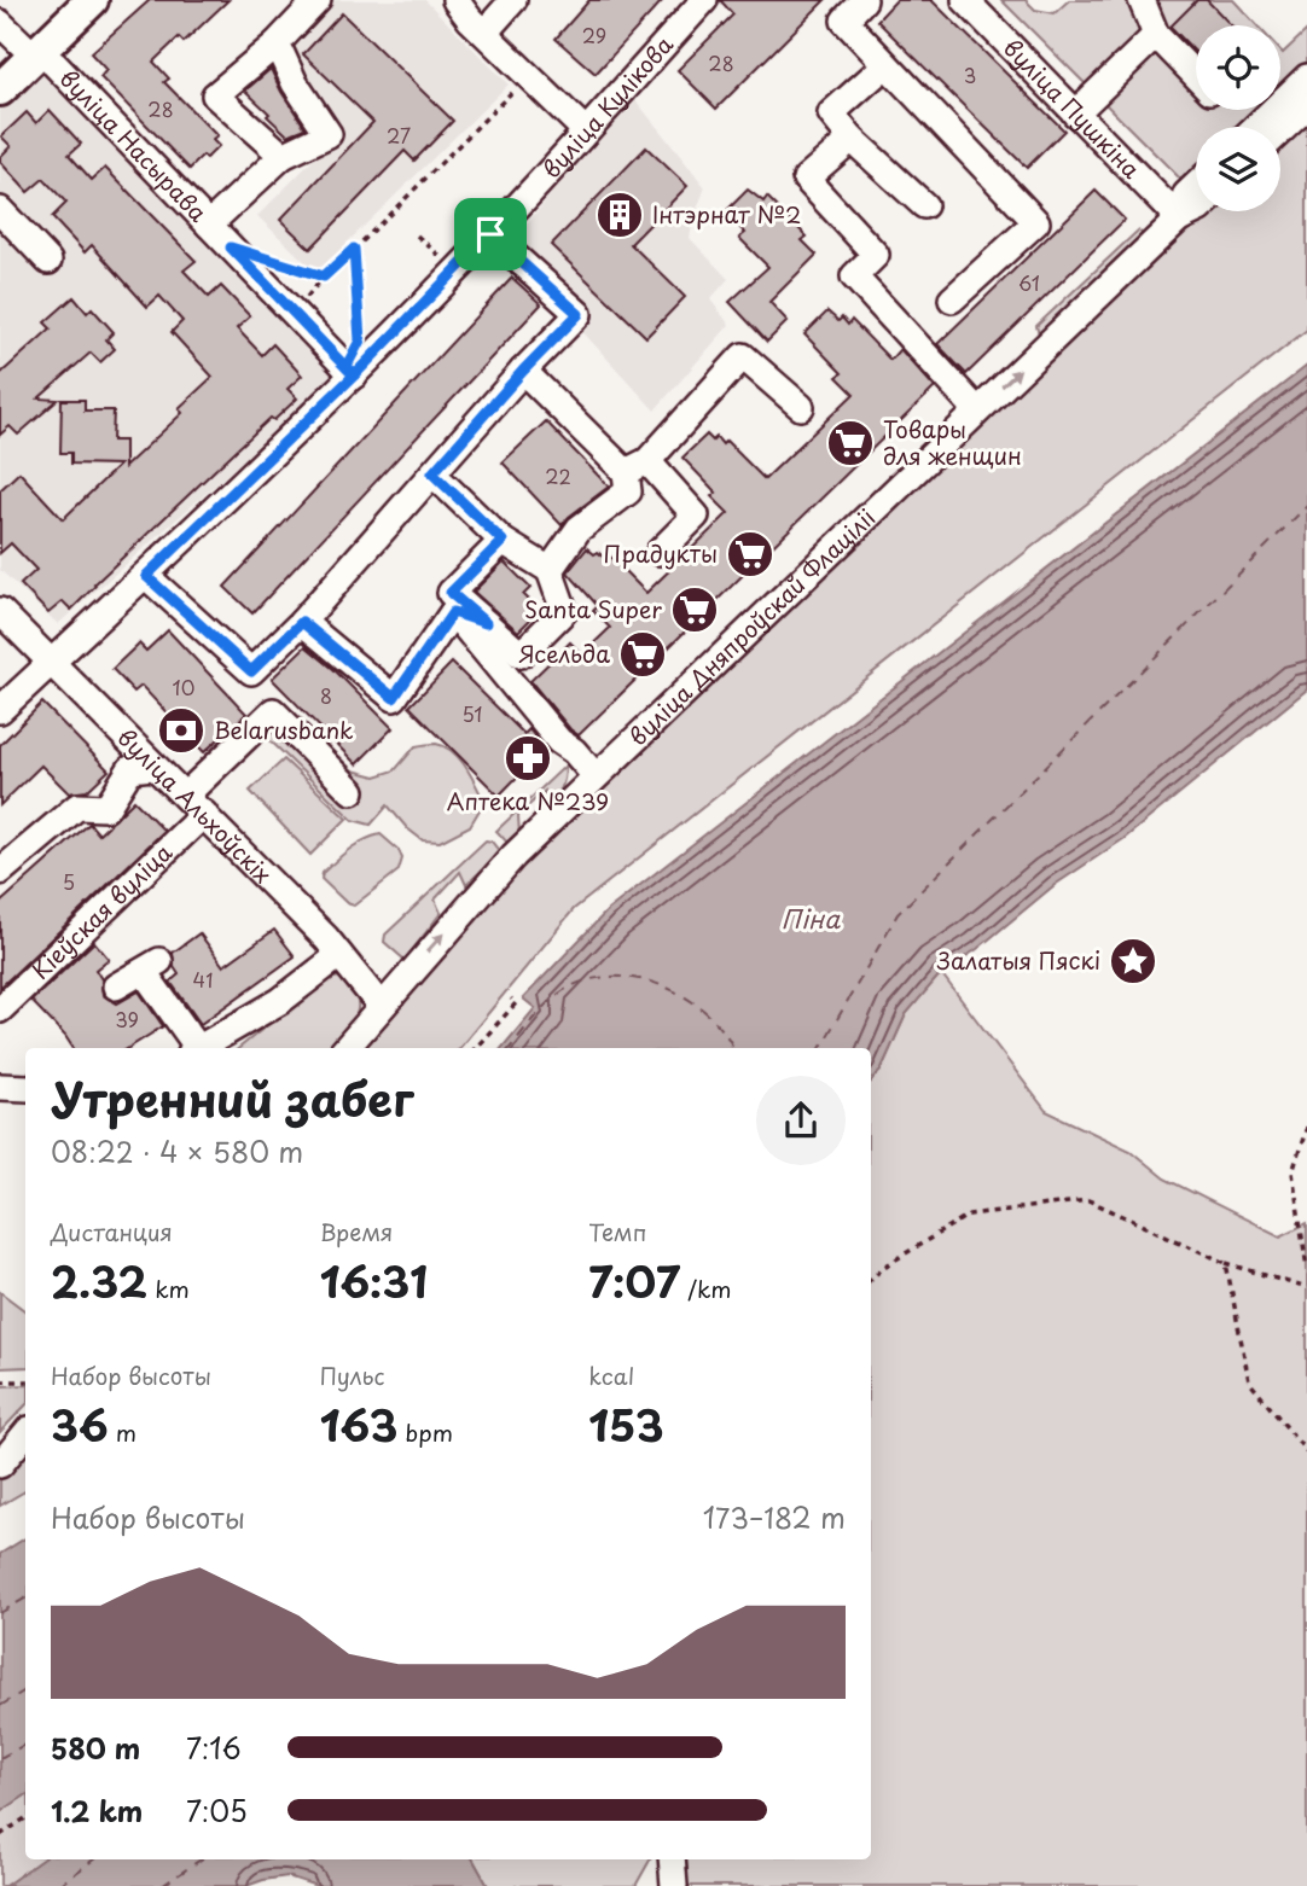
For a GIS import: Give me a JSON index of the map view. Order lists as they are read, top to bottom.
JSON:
{
  "streets": {
    "street": [
      "вуліца Кулікова",
      "вуліца Пушкіна",
      "вуліца Насырава",
      "вуліца Дняпроўскай Флаціліі",
      "вуліца Альхоўскіх",
      "Кіеўская вуліца"
    ]
  },
  "crossings": [
    ["вуліца Кулікова", "вуліца Насырава"],
    ["вуліца Кулікова", "вуліца Альхоўскіх"],
    ["вуліца Пушкіна", "вуліца Дняпроўскай Флаціліі"],
    ["вуліца Дняпроўскай Флаціліі", "вуліца Альхоўскіх"],
    ["вуліца Альхоўскіх", "Кіеўская вуліца"]
  ],
  "one_way": ["вуліца Дняпроўскай Флаціліі"],
  "water": ["Піна"],
  "places": {
    "building": ["Інтэрнат №2"],
    "supermarket": [
      "Товары для женщин",
      "Прадукты",
      "Santa Super",
      "Ясельда"
    ],
    "bank": ["Belarusbank"],
    "pharmacy": ["Аптека №239"],
    "place": ["Залатыя Пяскі"]
  },
  "house_numbers": [
    "29",
    "28",
    "3",
    "28",
    "27",
    "61",
    "22",
    "10",
    "8",
    "51",
    "5",
    "41",
    "39"
  ],
  "page": {
    "heading": ["Утренний забег", "08:22 · 4 × 580 m"],
    "stats": [
      ["Дистанция", "2.32 km"],
      ["Время", "16:31"],
      ["Темп", "7:07 /km"],
      ["Набор высоты", "36 m"],
      ["Пульс", "163 bpm"],
      ["kcal", "153"]
    ],
    "chart": ["Набор высоты", "173–182 m"],
    "list": [
      {
        "name": "580 m",
        "note": "7:16"
      },
      {
        "name": "1.2 km",
        "note": "7:05"
      }
    ]
  }
}
